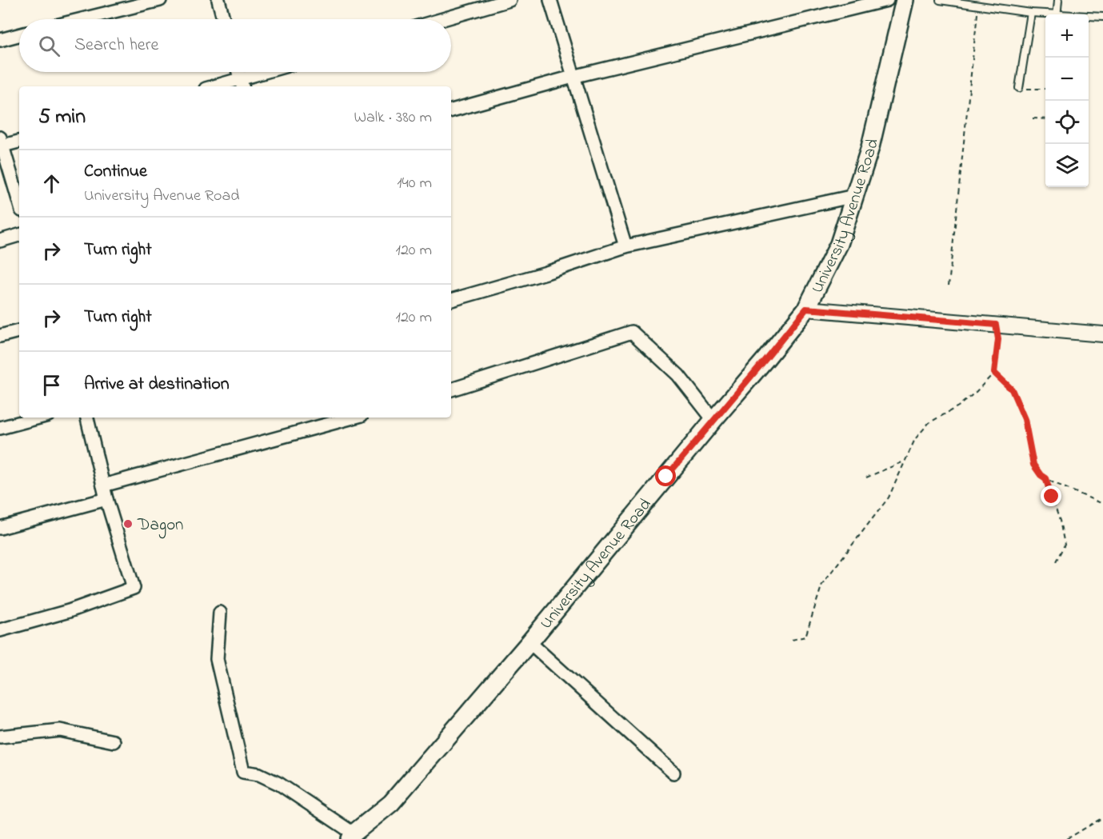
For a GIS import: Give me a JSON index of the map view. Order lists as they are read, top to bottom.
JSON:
{
  "streets": {
    "main road": ["University Avenue Road"]
  },
  "places": ["Dagon"],
  "page": {
    "map_buttons": ["+", "−"],
    "search": "Search here",
    "heading": ["5 min", "Walk · 380 m"],
    "list": [
      ["Continue", "University Avenue Road", "140 m"],
      ["Turn right", "120 m"],
      ["Turn right", "120 m"],
      "Arrive at destination"
    ]
  }
}
